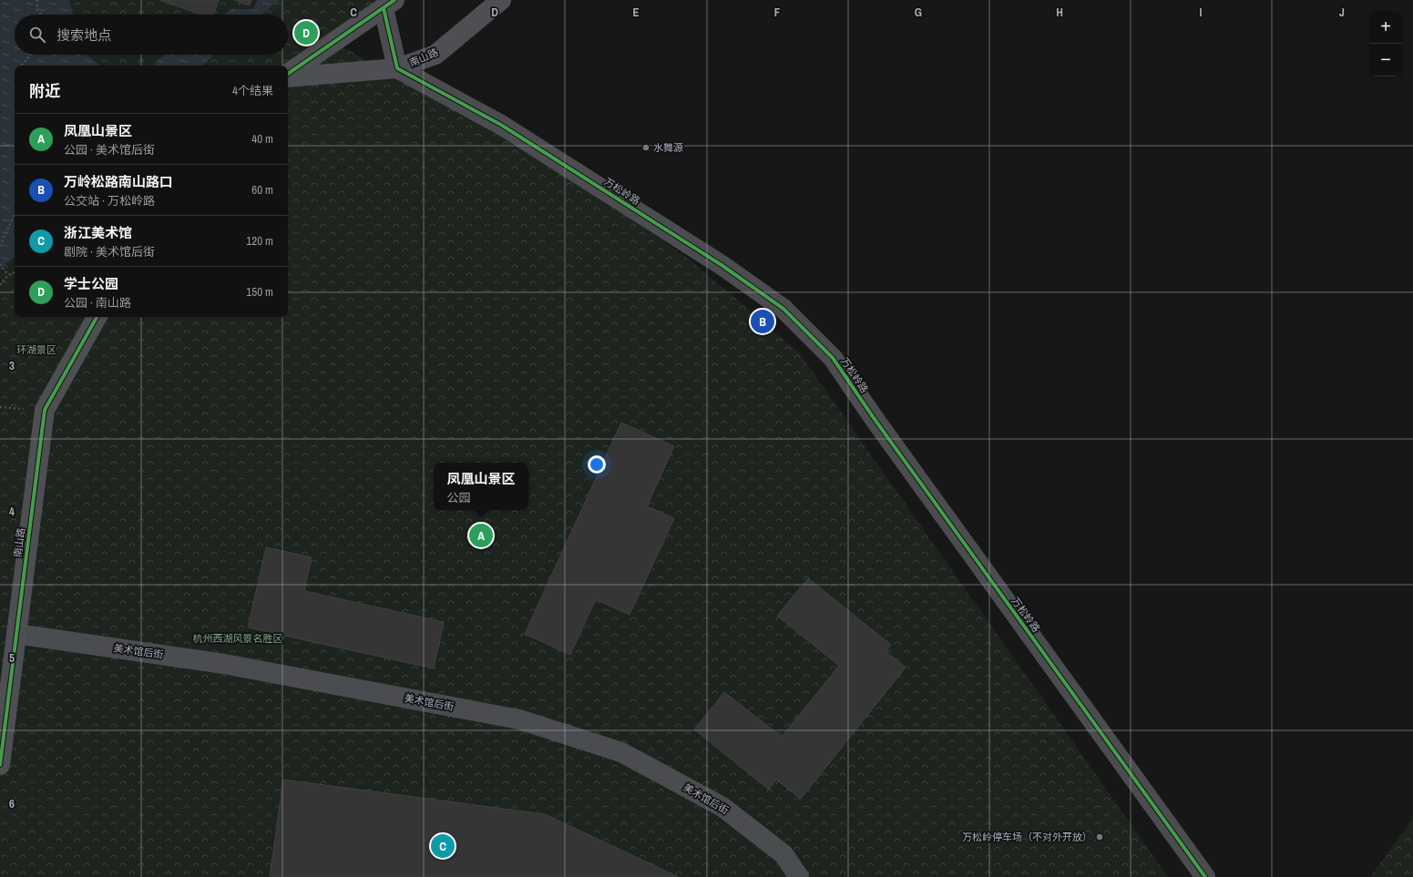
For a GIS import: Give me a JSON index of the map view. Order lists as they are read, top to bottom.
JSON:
{
  "streets": {
    "main road": ["南山路"],
    "street": ["万松岭路", "美术馆后街"]
  },
  "crossings": [
    ["南山路", "万松岭路"],
    ["南山路", "美术馆后街"]
  ],
  "parks": ["环湖景区", "杭州西湖风景名胜区"],
  "places": ["水舞源", "万松岭停车场（不对外开放）"],
  "page": {
    "map_buttons": ["+", "−"],
    "search": "搜索地点",
    "pins": [
      "D",
      "B",
      "A",
      "C"
    ],
    "heading": ["附近", "4个结果"],
    "list": [
      {
        "mark": "A",
        "name": "凤凰山景区",
        "note": "公园 · 美术馆后街",
        "value": "40 m"
      },
      {
        "mark": "B",
        "name": "万岭松路南山路口",
        "note": "公交站 · 万松岭路",
        "value": "60 m"
      },
      {
        "mark": "C",
        "name": "浙江美术馆",
        "note": "剧院 · 美术馆后街",
        "value": "120 m"
      },
      {
        "mark": "D",
        "name": "学士公园",
        "note": "公园 · 南山路",
        "value": "150 m"
      }
    ],
    "popup": ["凤凰山景区", "公园"]
  },
  "grid": {
    "columns": [
      "C",
      "D",
      "E",
      "F",
      "G",
      "H",
      "I",
      "J"
    ],
    "rows": [
      "3",
      "4",
      "5",
      "6"
    ]
  }
}
